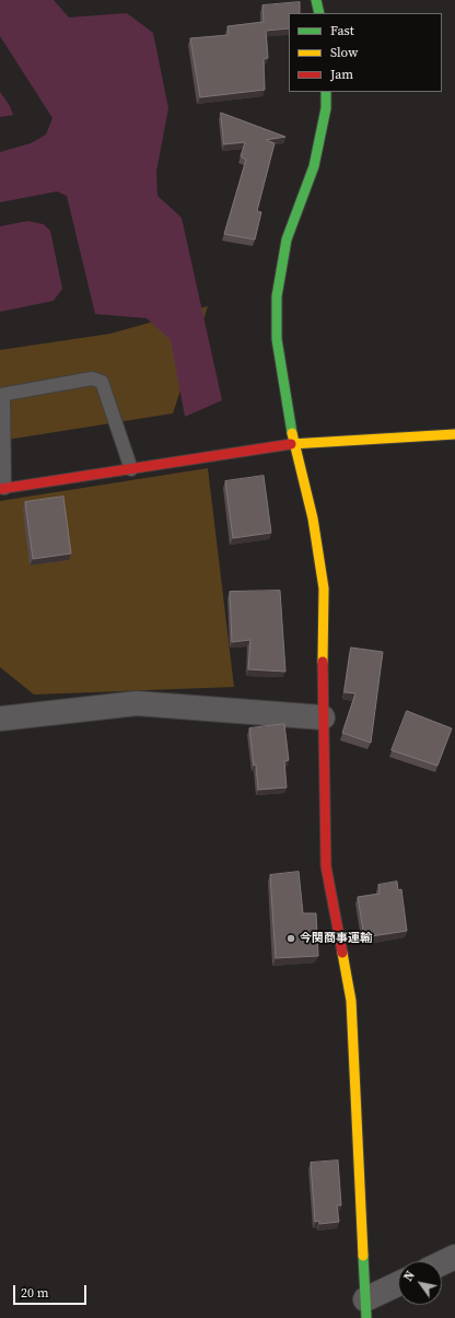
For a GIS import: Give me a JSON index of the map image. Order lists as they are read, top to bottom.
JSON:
{
  "places": ["今関商事運輸"],
  "legend": ["Fast", "Slow", "Jam"],
  "scale_bar": "20 m",
  "north": "top left"
}
